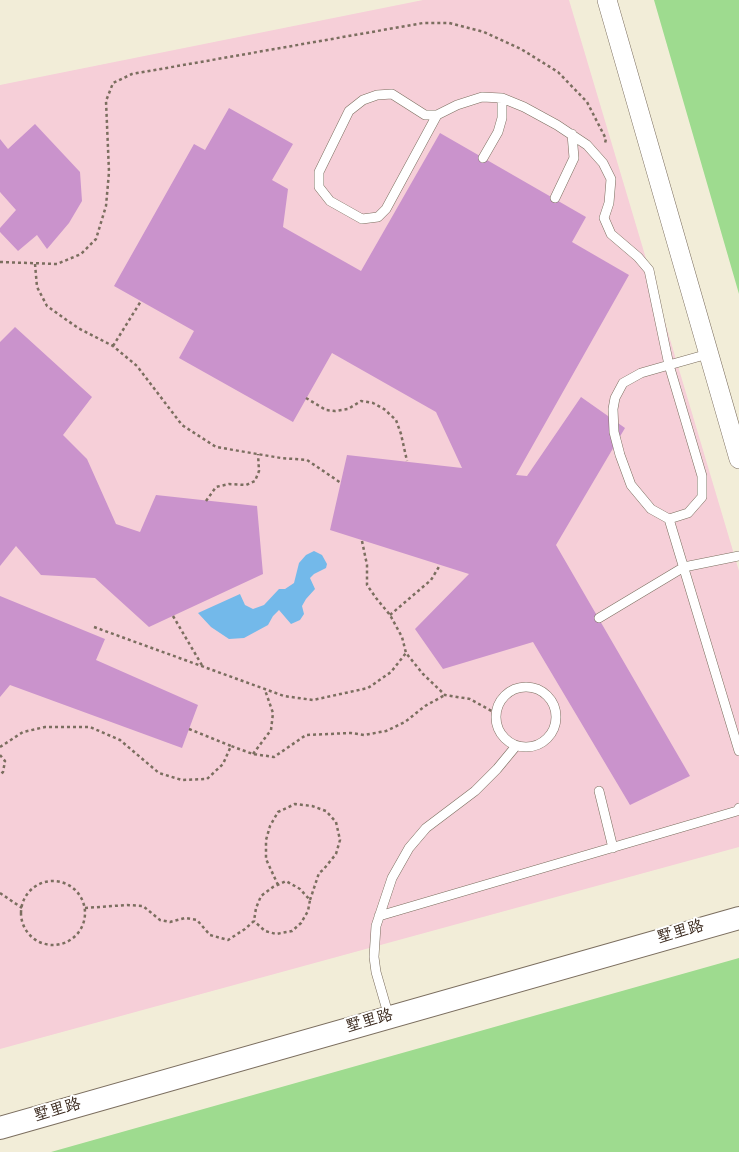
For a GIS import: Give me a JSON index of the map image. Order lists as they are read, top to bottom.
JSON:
{
  "streets": {
    "main road": ["墅里路"]
  }
}
